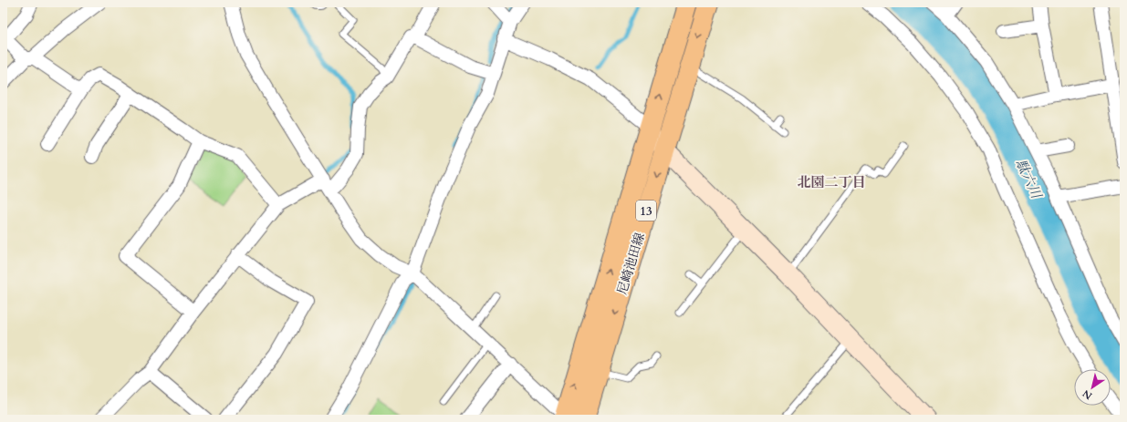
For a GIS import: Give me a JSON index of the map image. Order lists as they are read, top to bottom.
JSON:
{
  "streets": {
    "main road": ["13", "尼崎池田線"]
  },
  "districts": ["北園二丁目"],
  "water": ["駄六川"],
  "north": "bottom left"
}
